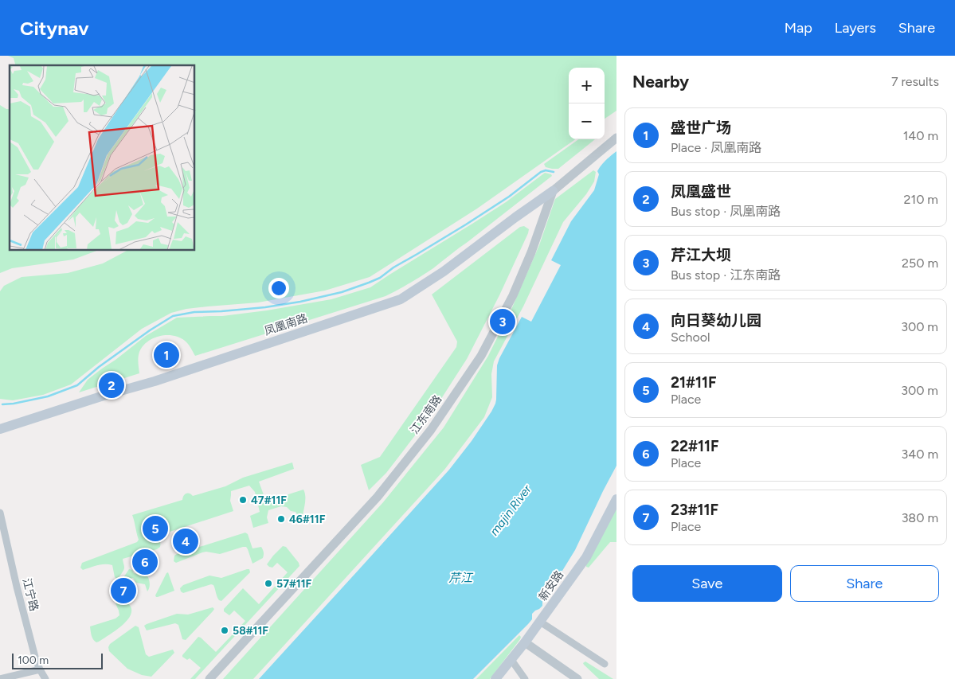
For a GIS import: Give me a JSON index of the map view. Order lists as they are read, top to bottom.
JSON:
{
  "streets": {
    "main road": ["凤凰南路", "新安路"],
    "street": ["江东南路", "江宁路"]
  },
  "crossings": [
    ["凤凰南路", "江东南路"]
  ],
  "water": ["majin River", "芹江"],
  "places": [
    "47#11F",
    "46#11F",
    "57#11F",
    "58#11F"
  ],
  "scale_bar": "100 m",
  "page": {
    "header": "Citynav",
    "nav": ["Map", "Layers", "Share"],
    "heading": ["Nearby", "7 results"],
    "map_buttons": ["+", "−"],
    "list": [
      {
        "mark": "1",
        "name": "盛世广场",
        "note": "Place · 凤凰南路",
        "value": "140 m"
      },
      {
        "mark": "2",
        "name": "凤凰盛世",
        "note": "Bus stop · 凤凰南路",
        "value": "210 m"
      },
      {
        "mark": "3",
        "name": "芹江大坝",
        "note": "Bus stop · 江东南路",
        "value": "250 m"
      },
      {
        "mark": "4",
        "name": "向日葵幼儿园",
        "note": "School",
        "value": "300 m"
      },
      {
        "mark": "5",
        "name": "21#11F",
        "note": "Place",
        "value": "300 m"
      },
      {
        "mark": "6",
        "name": "22#11F",
        "note": "Place",
        "value": "340 m"
      },
      {
        "mark": "7",
        "name": "23#11F",
        "note": "Place",
        "value": "380 m"
      }
    ],
    "pins": [
      "3",
      "1",
      "2",
      "5",
      "4",
      "6",
      "7"
    ],
    "buttons": ["Save", "Share"],
    "scale": "100 m"
  }
}
